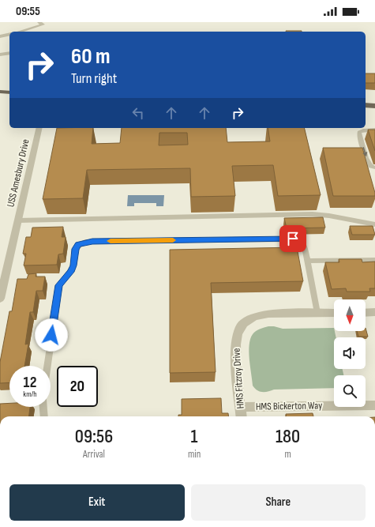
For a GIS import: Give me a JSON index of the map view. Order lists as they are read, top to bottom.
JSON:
{
  "streets": {
    "street": ["USS Amesbury Drive", "HMS Fitzroy Drive", "HMS Bickerton Way"]
  },
  "crossings": [
    ["HMS Fitzroy Drive", "HMS Bickerton Way"]
  ],
  "north": "bottom",
  "page": {
    "status": "09:55",
    "turn": ["60 m", "Turn right"],
    "speed": "12 km/h",
    "limit": "20",
    "eta": [
      "09:56",
      "Arrival",
      "1",
      "min",
      "180",
      "m"
    ],
    "buttons": ["Exit", "Share"]
  }
}
